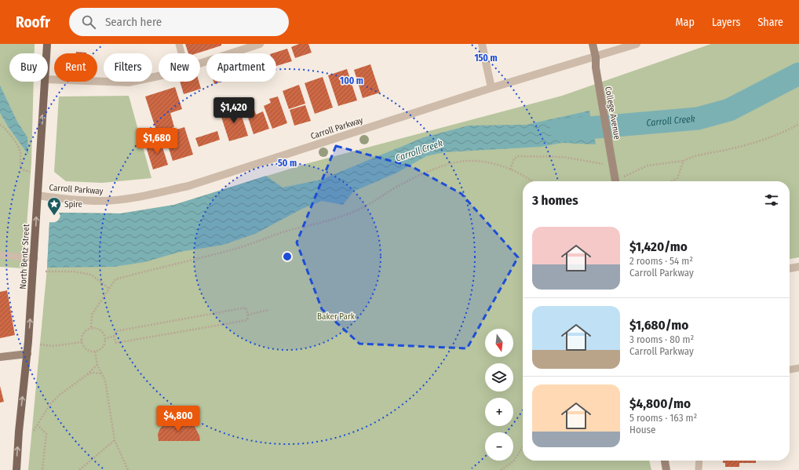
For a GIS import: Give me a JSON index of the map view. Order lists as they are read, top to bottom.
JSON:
{
  "streets": {
    "main road": ["North Bentz Street"],
    "street": ["College Avenue", "Carroll Parkway"]
  },
  "crossings": [
    ["College Avenue", "Carroll Parkway"],
    ["Carroll Parkway", "North Bentz Street"]
  ],
  "one_way": ["North Bentz Street"],
  "water": ["Carroll Creek"],
  "parks": ["Baker Park"],
  "places": {
    "place": ["Spire"]
  },
  "north": "bottom",
  "page": {
    "header": "Roofr",
    "search": "Search here",
    "nav": ["Map", "Layers", "Share"],
    "chip": [
      "Buy",
      "Rent",
      "Filters",
      "New",
      "Apartment"
    ],
    "price": ["$1,420", "$1,680", "$4,800"],
    "heading": "3 homes",
    "list": [
      {
        "name": "$1,420/mo",
        "note": "2 rooms · 54 m² · Carroll Parkway"
      },
      {
        "name": "$1,680/mo",
        "note": "3 rooms · 80 m² · Carroll Parkway"
      },
      {
        "name": "$4,800/mo",
        "note": "5 rooms · 163 m² · House"
      }
    ],
    "map_buttons": ["+", "−"]
  },
  "rings": ["150 m", "100 m", "50 m"]
}
